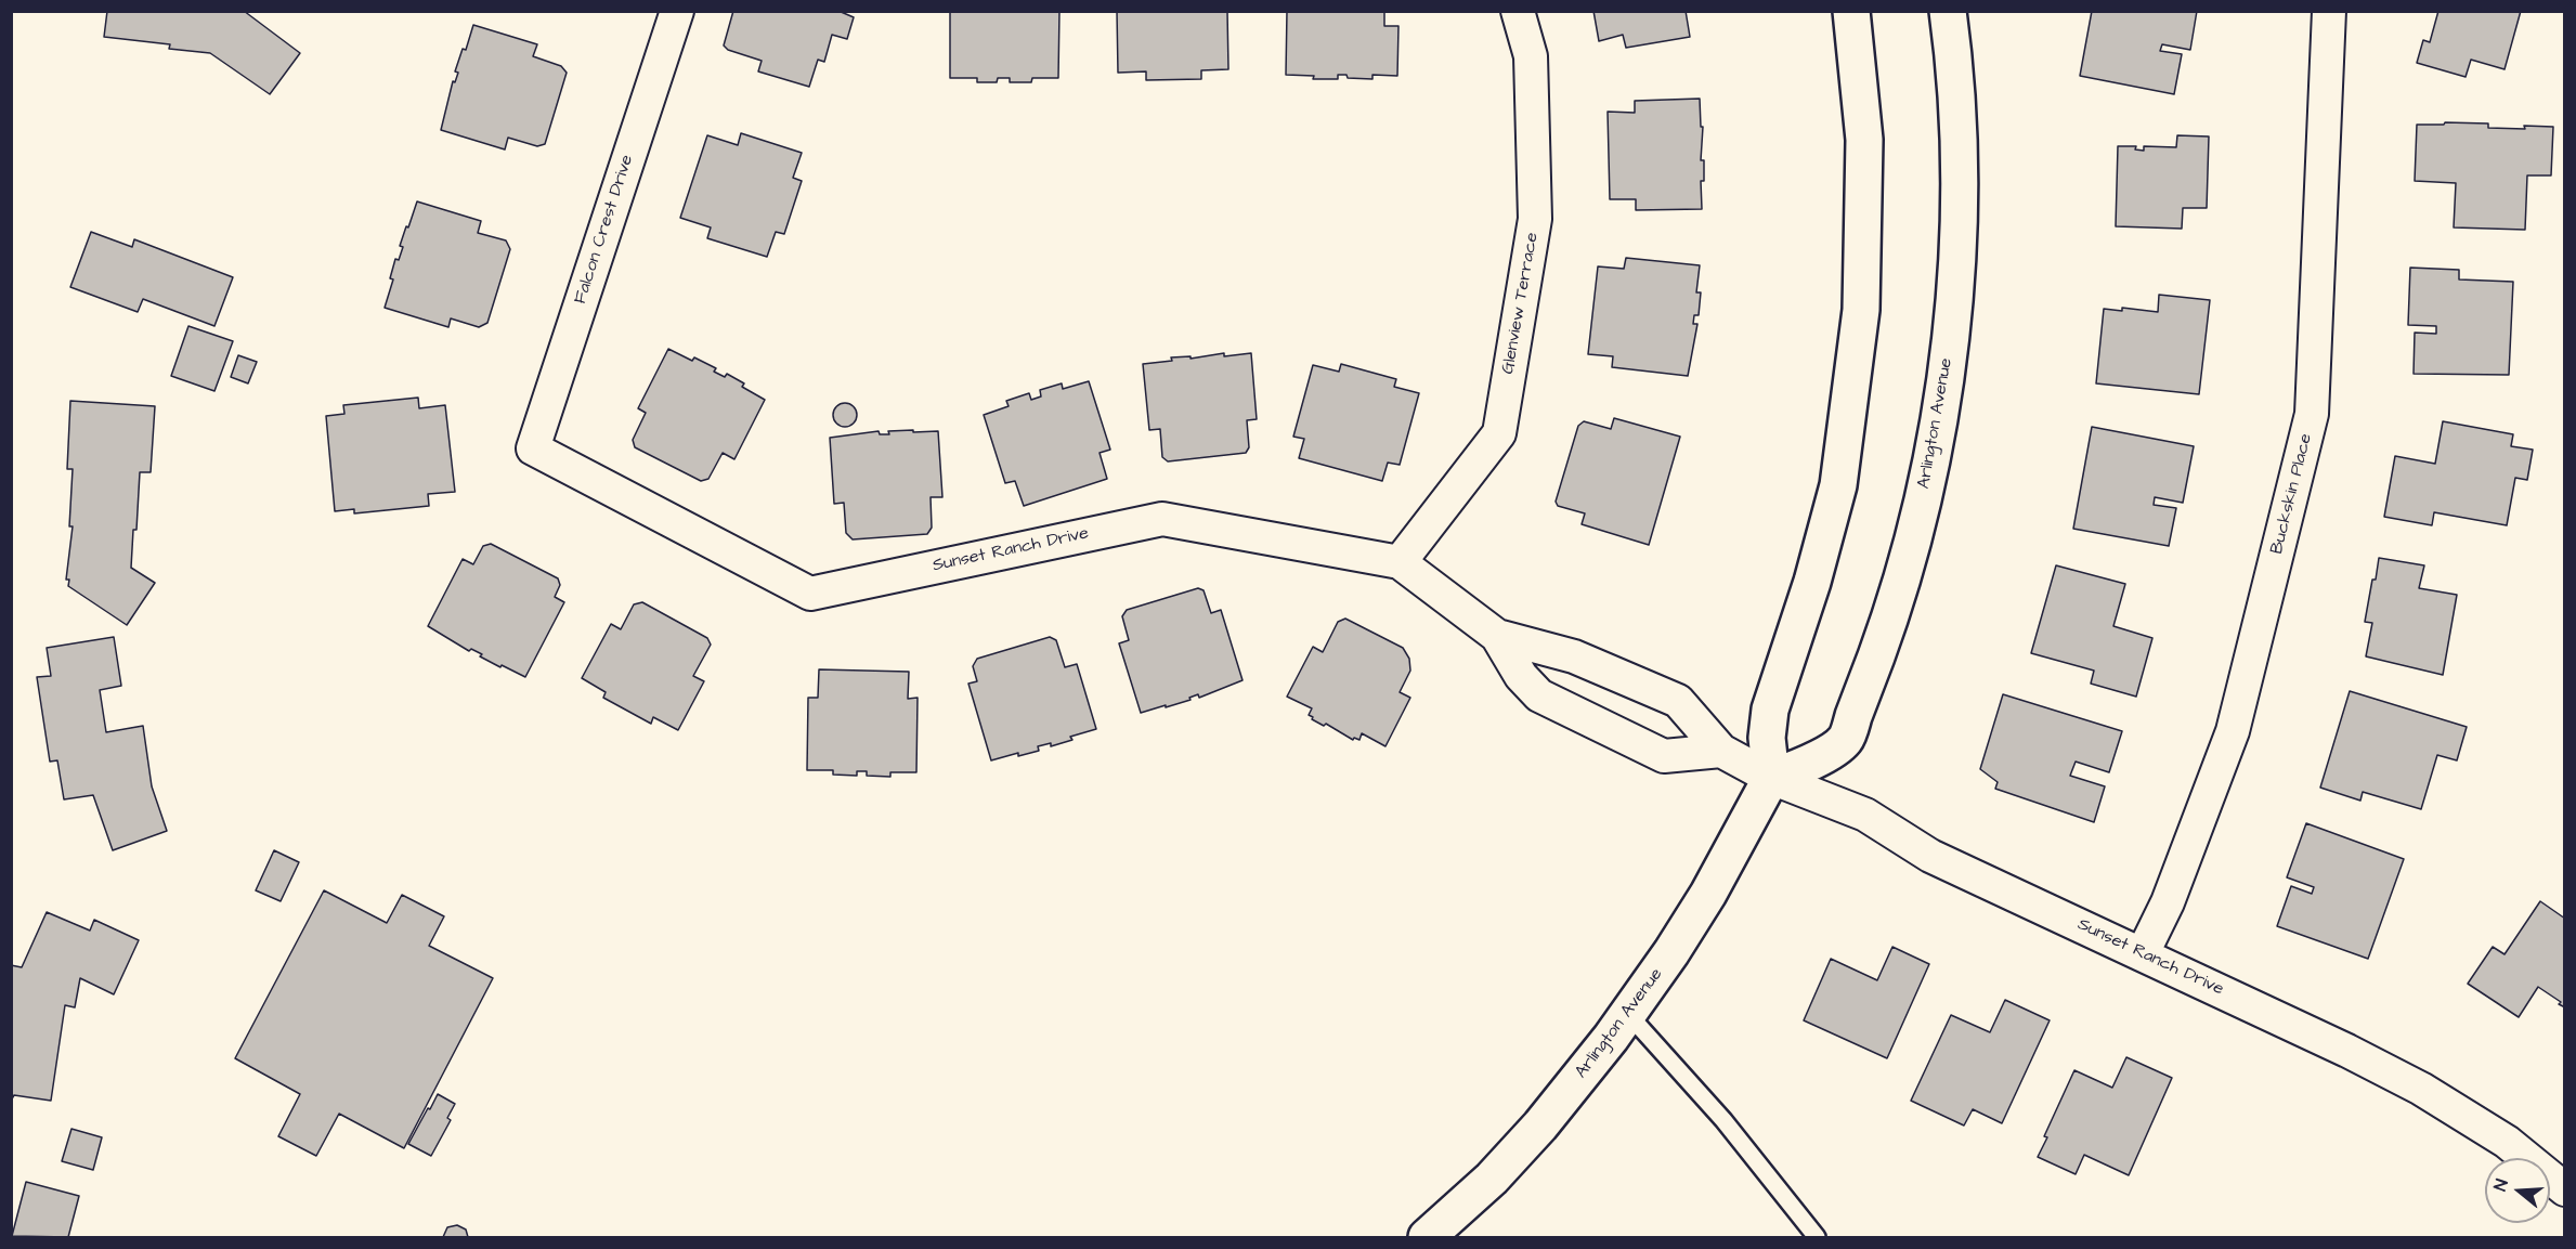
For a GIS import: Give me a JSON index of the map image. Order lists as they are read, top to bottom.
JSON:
{
  "streets": {
    "main road": ["Arlington Avenue"],
    "street": [
      "Falcon Crest Drive",
      "Glenview Terrace",
      "Buckskin Place",
      "Sunset Ranch Drive"
    ]
  },
  "crossings": [
    ["Falcon Crest Drive", "Sunset Ranch Drive"],
    ["Glenview Terrace", "Sunset Ranch Drive"],
    ["Arlington Avenue", "Sunset Ranch Drive"],
    ["Buckskin Place", "Sunset Ranch Drive"]
  ],
  "north": "left"
}
